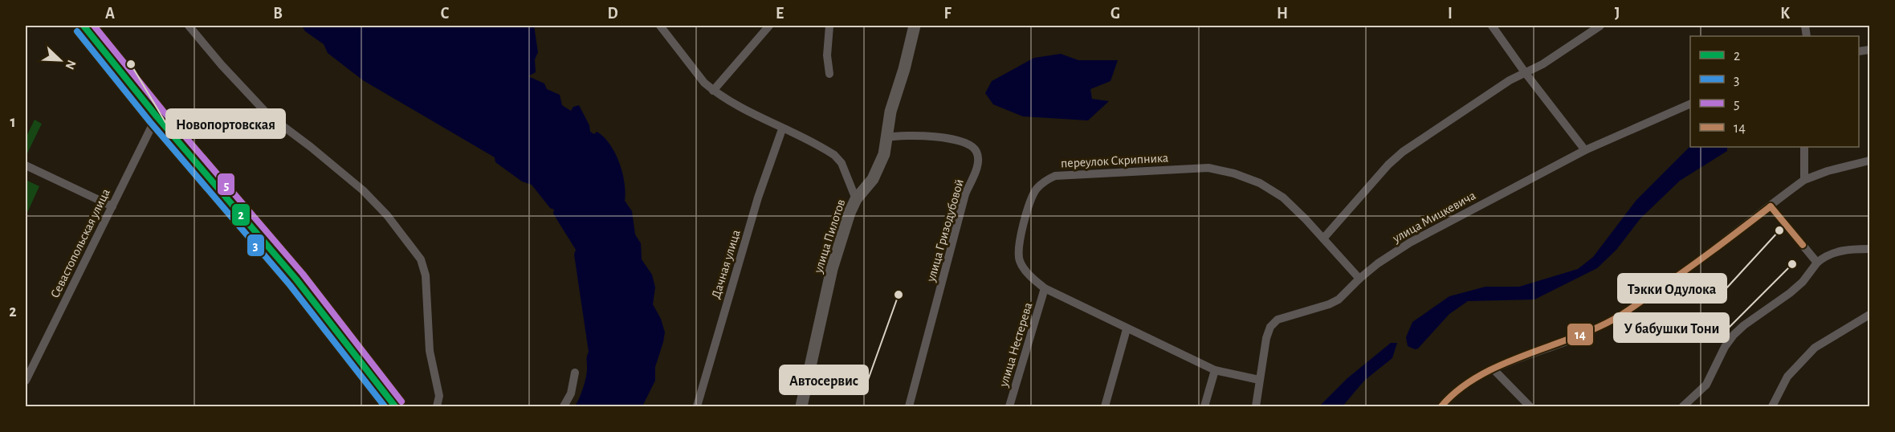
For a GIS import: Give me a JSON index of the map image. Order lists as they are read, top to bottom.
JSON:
{
  "streets": {
    "street": [
      "переулок Скрипника",
      "улица Мицкевича",
      "улица Гризодубовой",
      "улица Пилотов",
      "Севастопольская улица",
      "Дачная улица",
      "улица Нестерева"
    ]
  },
  "crossings": [
    ["переулок Скрипника", "улица Мицкевича"],
    ["переулок Скрипника", "улица Нестерева"],
    ["улица Гризодубовой", "улица Пилотов"]
  ],
  "places": [
    "Новопортовская",
    "Тэкки Одулока",
    "У бабушки Тони",
    "Автосервис"
  ],
  "lines": [
    "transit line 2",
    "transit line 5",
    "transit line 3",
    "transit line 14"
  ],
  "legend": [
    "2",
    "3",
    "5",
    "14"
  ],
  "north": "bottom right",
  "grid": {
    "columns": [
      "A",
      "B",
      "C",
      "D",
      "E",
      "F",
      "G",
      "H",
      "I",
      "J",
      "K"
    ],
    "rows": ["1", "2"]
  }
}
